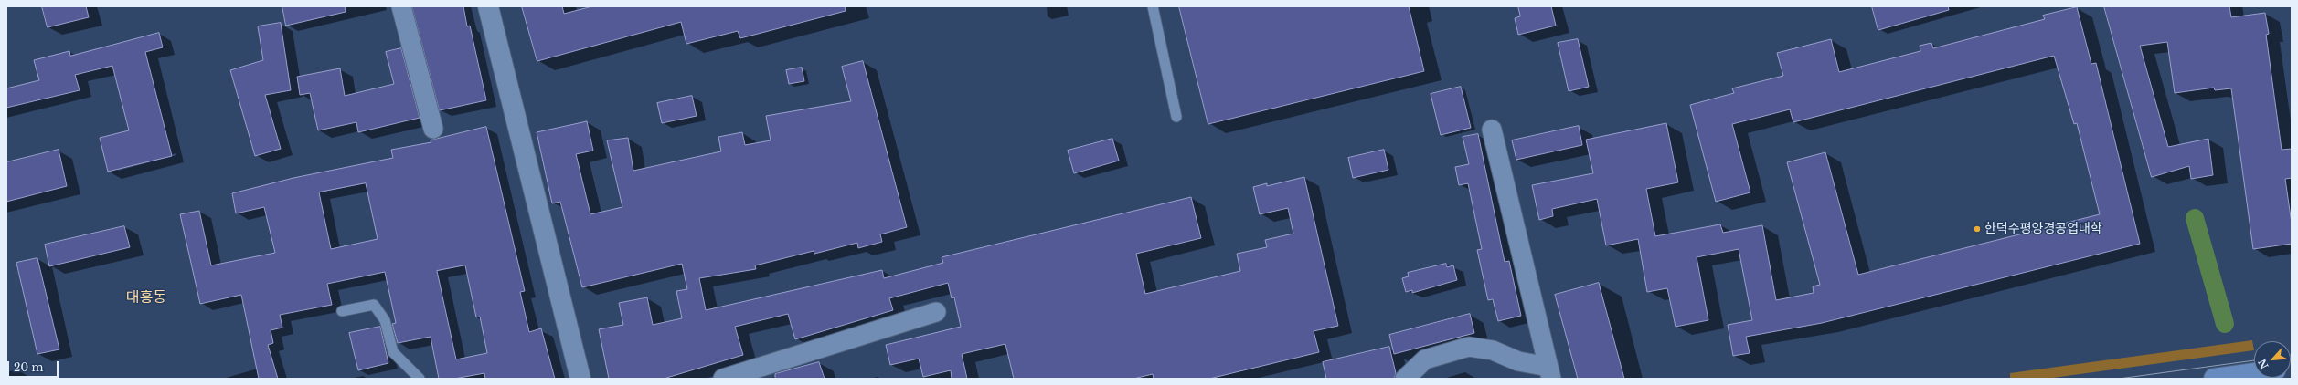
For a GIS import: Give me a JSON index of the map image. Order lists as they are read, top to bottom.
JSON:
{
  "districts": ["대흥동"],
  "places": ["한덕수평양경공업대학"],
  "scale_bar": "20 m",
  "north": "bottom left"
}
